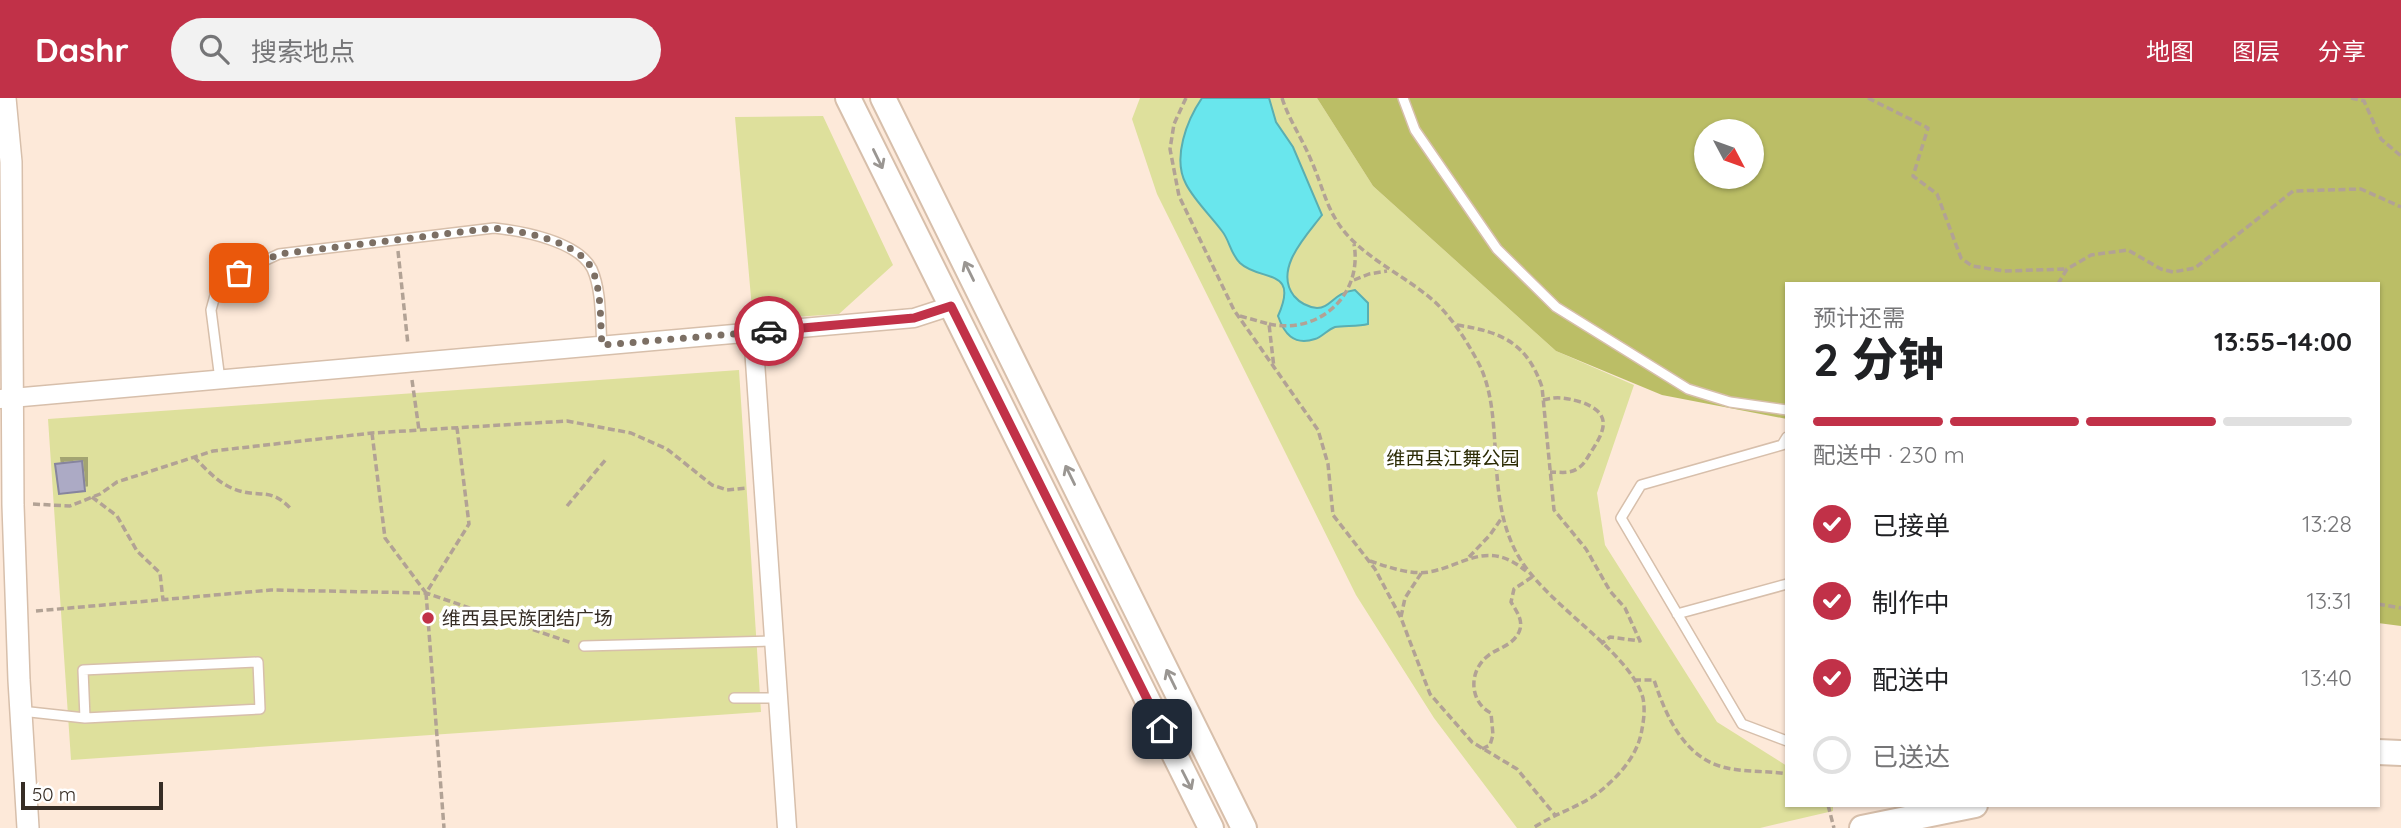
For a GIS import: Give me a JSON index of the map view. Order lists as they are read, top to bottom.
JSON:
{
  "parks": ["维西县江舞公园"],
  "places": ["维西县民族团结广场"],
  "scale_bar": "50 m",
  "north": "bottom right",
  "page": {
    "header": "Dashr",
    "search": "搜索地点",
    "nav": ["地图", "图层", "分享"],
    "heading": ["2 分钟", "预计还需", "13:55–14:00"],
    "bar": "配送中 · 230 m",
    "list": [
      ["已接单", "13:28"],
      ["制作中", "13:31"],
      ["配送中", "13:40"],
      "已送达"
    ],
    "scale": "50 m"
  }
}
